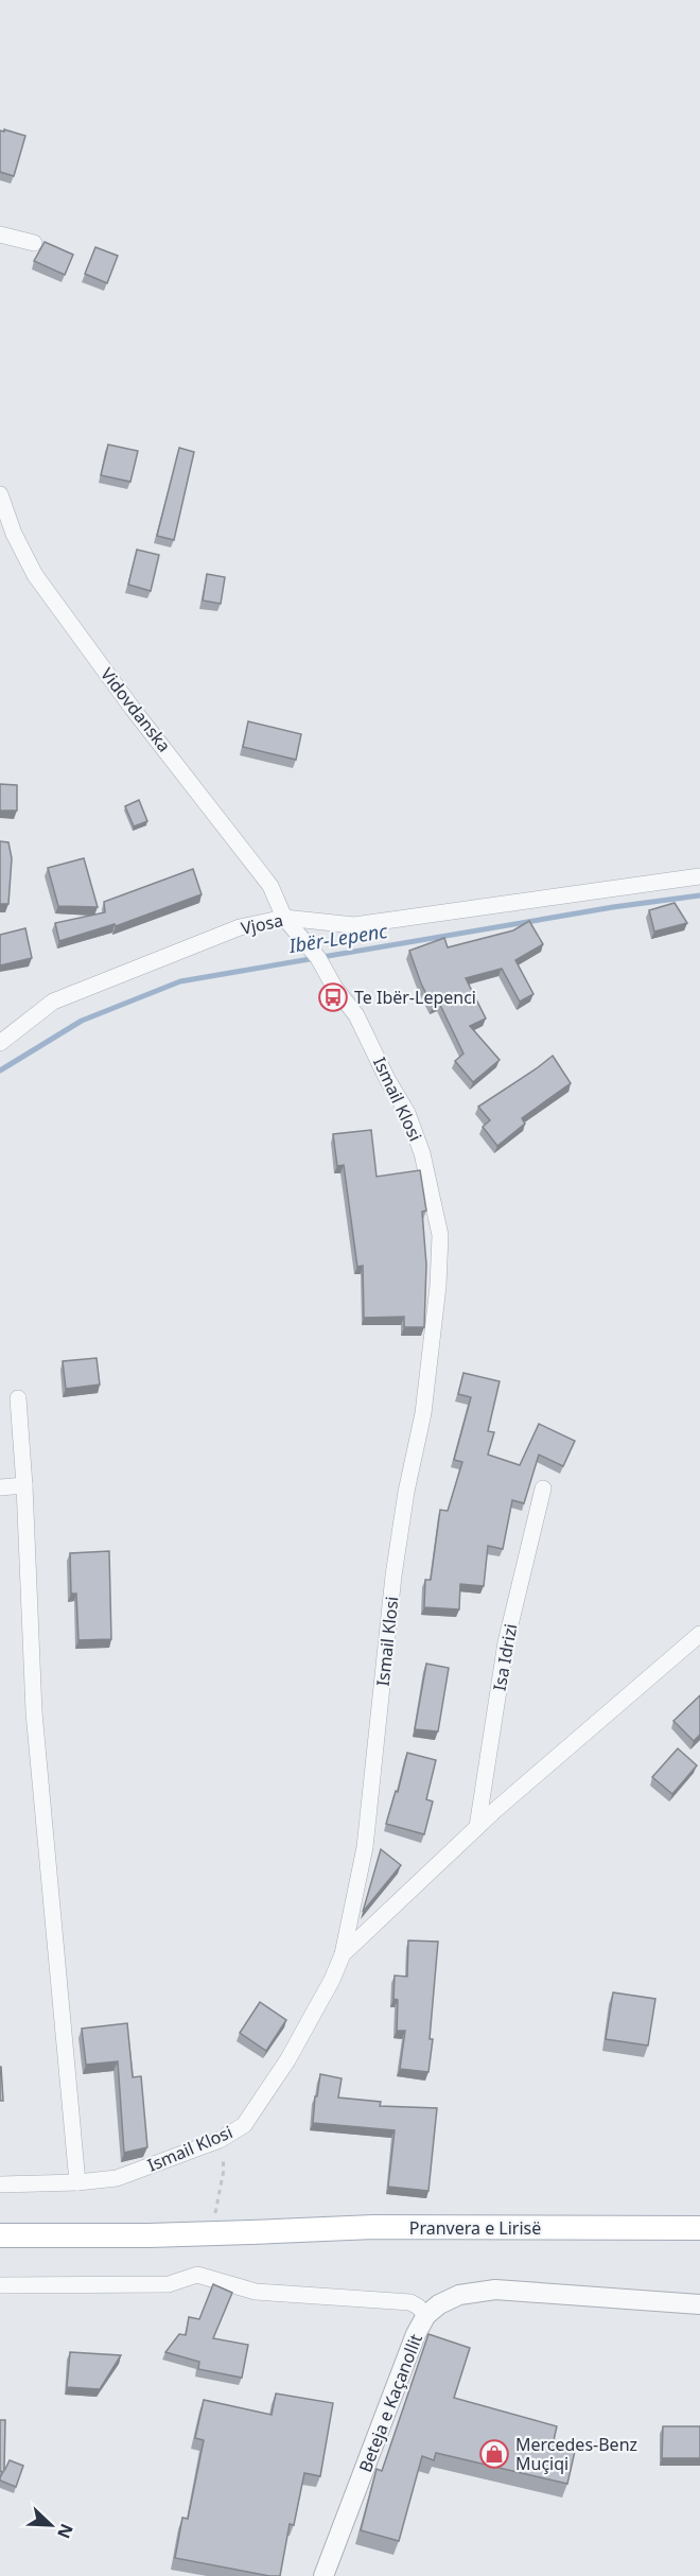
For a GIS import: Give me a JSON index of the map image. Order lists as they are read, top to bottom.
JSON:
{
  "streets": {
    "main road": ["Pranvera e Lirisë"],
    "street": [
      "Vidovdanska",
      "Vjosa",
      "Ismail Klosi",
      "Isa Idrizi",
      "Beteja e Kaçanollit"
    ]
  },
  "crossings": [
    ["Vidovdanska", "Vjosa"],
    ["Vidovdanska", "Ismail Klosi"],
    ["Vjosa", "Ismail Klosi"]
  ],
  "water": ["Ibër-Lepenc"],
  "places": {
    "bus stop": ["Te Ibër-Lepenci"],
    "shop": ["Mercedes-Benz Muçiqi"]
  },
  "north": "bottom right"
}
